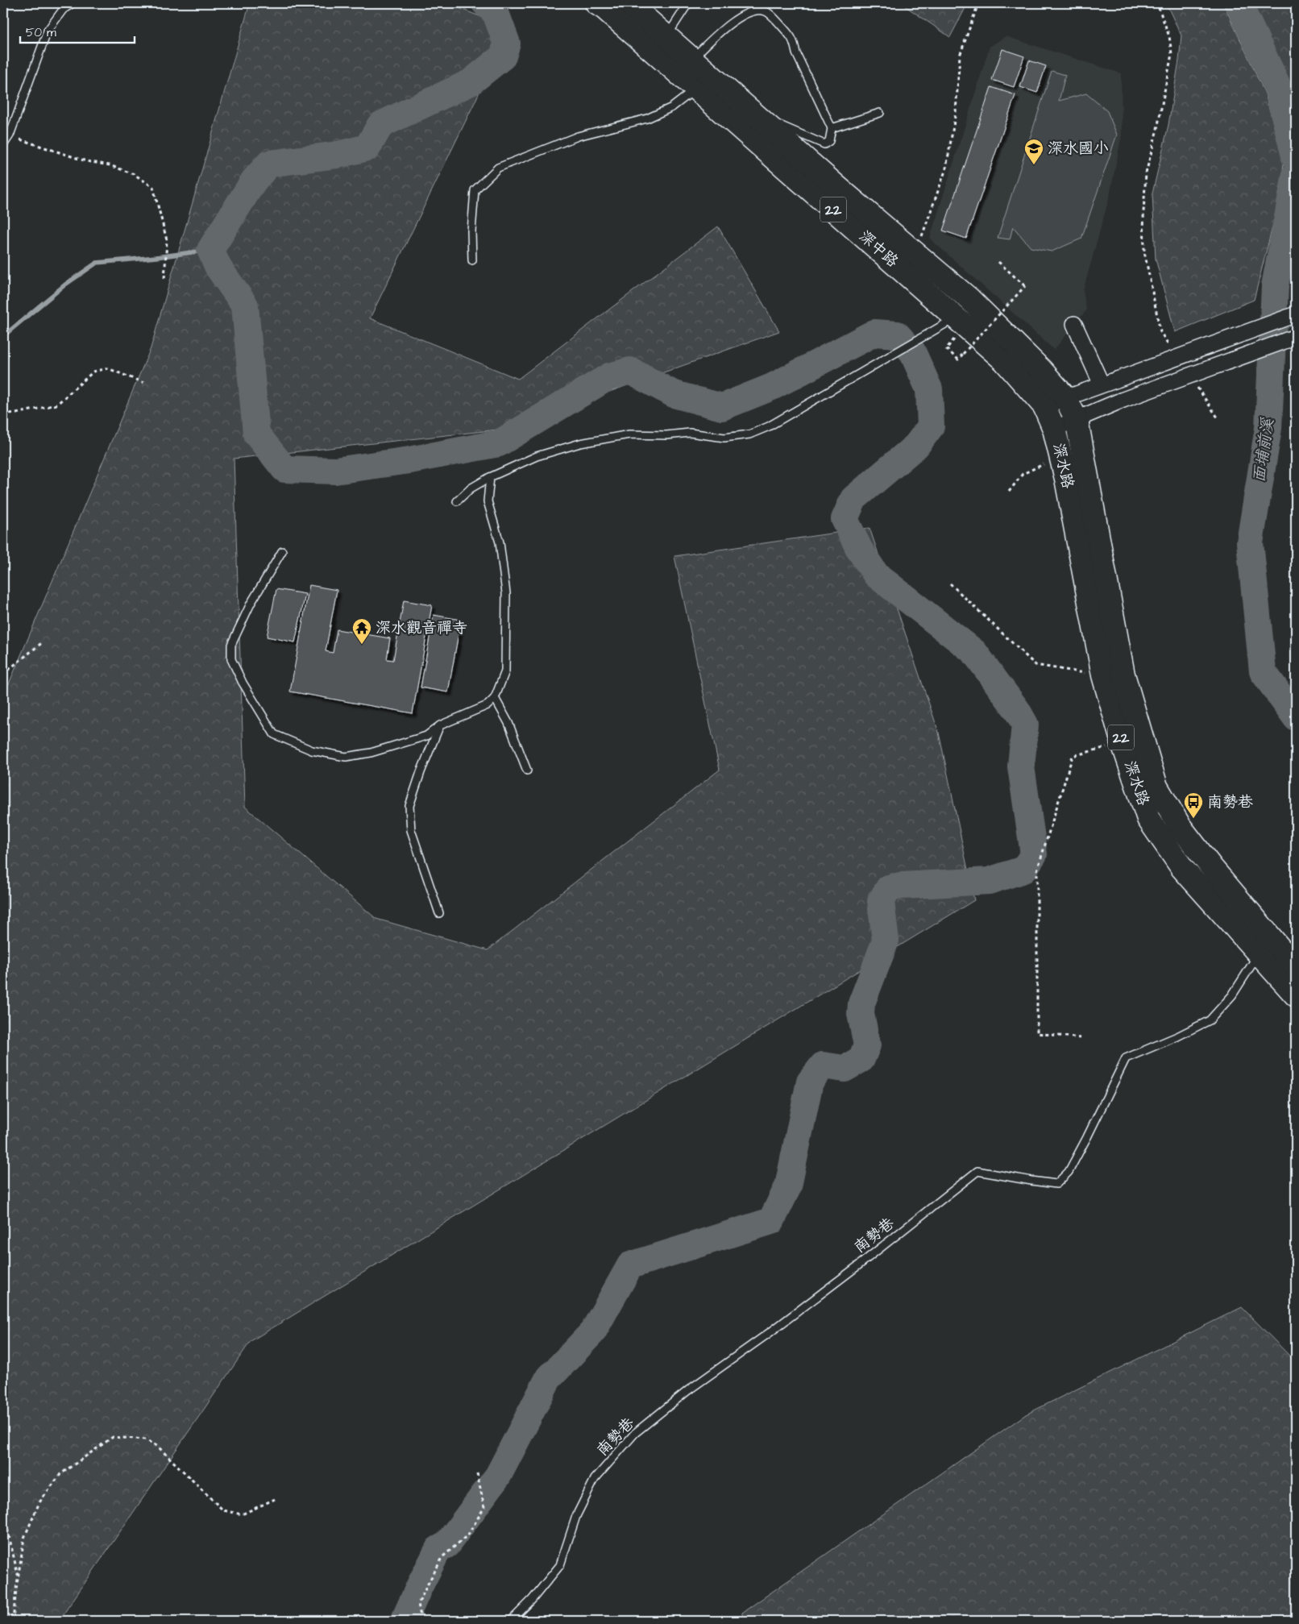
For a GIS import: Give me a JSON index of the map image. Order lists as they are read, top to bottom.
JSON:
{
  "streets": {
    "main road": ["22", "深中路", "深水路"],
    "lane": ["南勢巷"]
  },
  "crossings": [
    ["深中路", "深水路"],
    ["深水路", "南勢巷"]
  ],
  "water": ["面埔前溪"],
  "places": {
    "school or university": ["深水國小"],
    "temple": ["深水觀音禪寺"],
    "bus stop": ["南勢巷"]
  },
  "scale_bar": "50 m"
}
